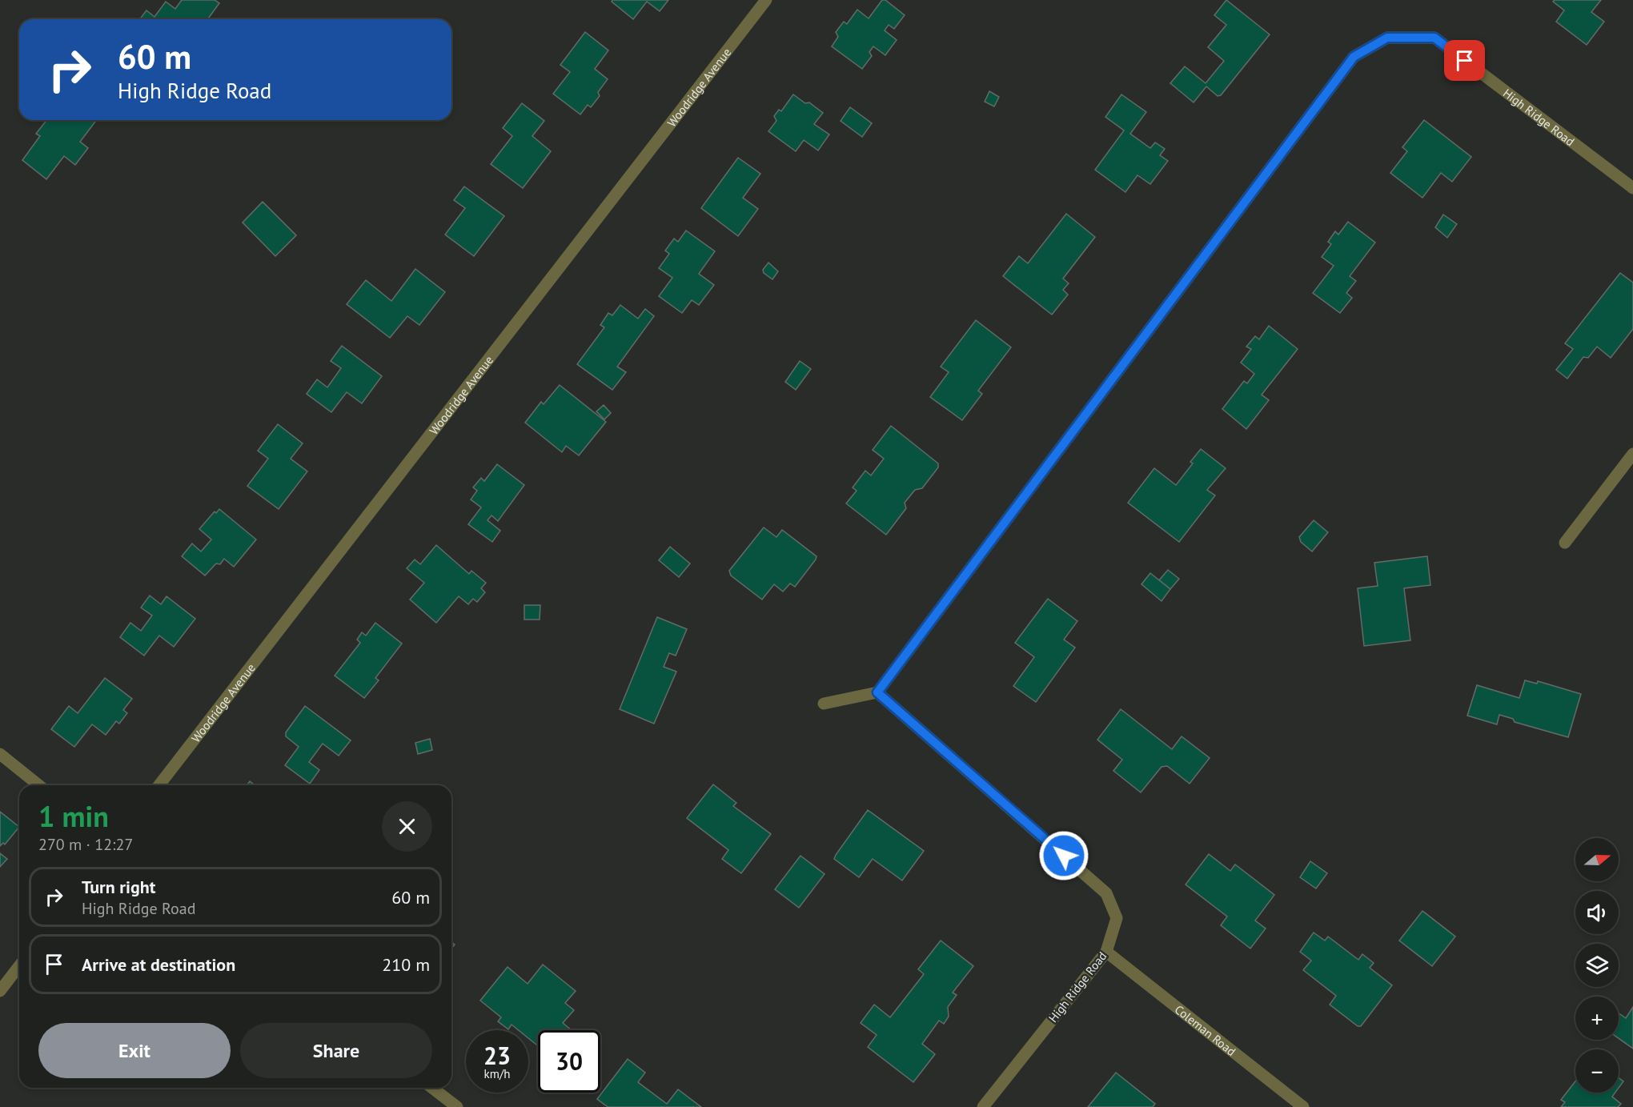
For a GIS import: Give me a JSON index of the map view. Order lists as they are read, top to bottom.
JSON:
{
  "streets": {
    "street": ["Woodridge Avenue", "High Ridge Road", "Coleman Road"]
  },
  "crossings": [
    ["High Ridge Road", "Coleman Road"]
  ],
  "north": "right",
  "page": {
    "turn": ["60 m", "High Ridge Road"],
    "heading": ["1 min", "270 m · 12:27"],
    "map_buttons": ["+", "−"],
    "list": [
      {
        "name": "Turn right",
        "note": "High Ridge Road",
        "value": "60 m"
      },
      {
        "name": "Arrive at destination",
        "value": "210 m"
      }
    ],
    "buttons": ["Exit", "Share"],
    "speed": "23 km/h",
    "limit": "30"
  }
}
